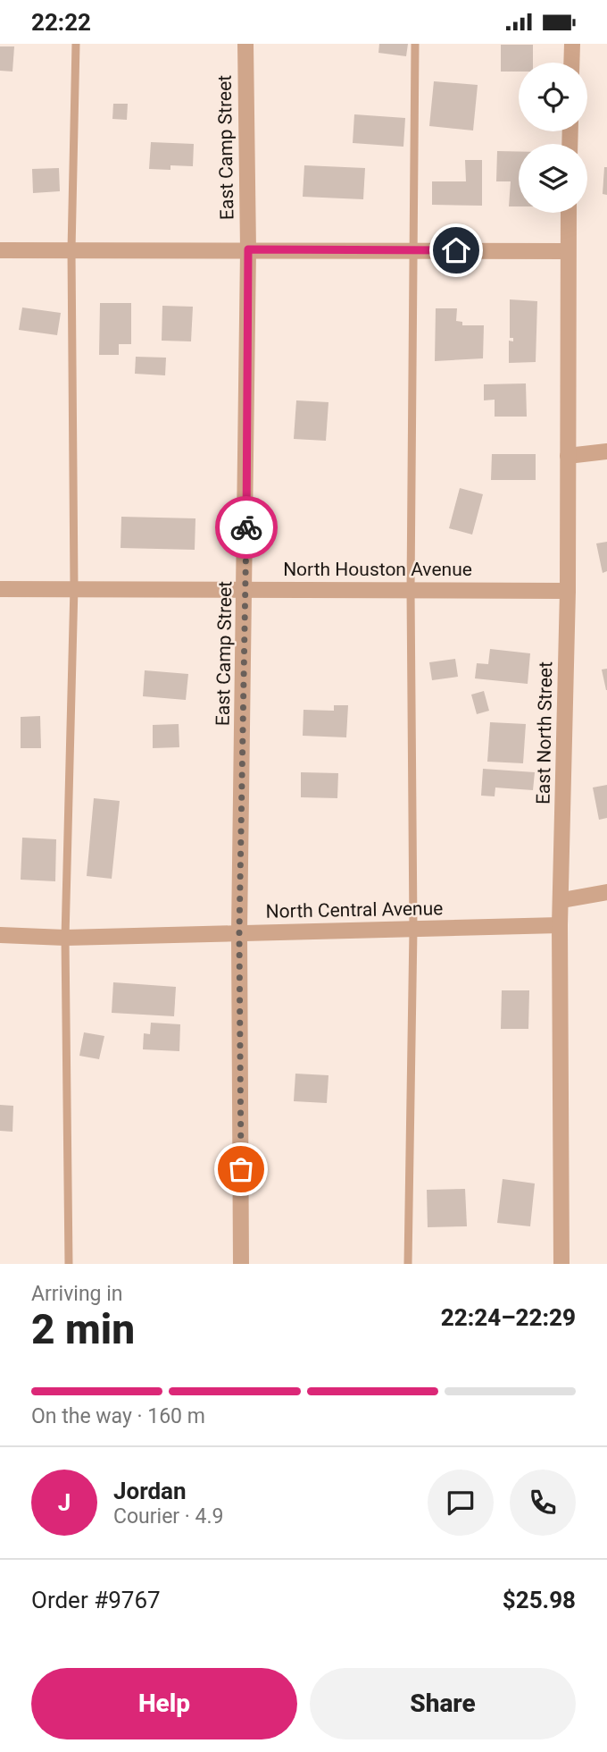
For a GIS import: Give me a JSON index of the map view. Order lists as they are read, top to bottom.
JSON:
{
  "streets": {
    "street": [
      "East Camp Street",
      "North Houston Avenue",
      "East North Street",
      "North Central Avenue"
    ]
  },
  "crossings": [
    ["East Camp Street", "North Houston Avenue"],
    ["East Camp Street", "North Central Avenue"],
    ["North Houston Avenue", "East North Street"],
    ["East North Street", "North Central Avenue"]
  ],
  "page": {
    "status": "22:22",
    "heading": ["2 min", "Arriving in", "22:24–22:29"],
    "panel": [
      "Jordan",
      "Courier · 4.9",
      "Order #9767",
      "$25.98"
    ],
    "bar": "On the way · 160 m",
    "round": "J",
    "buttons": ["Help", "Share"]
  }
}
